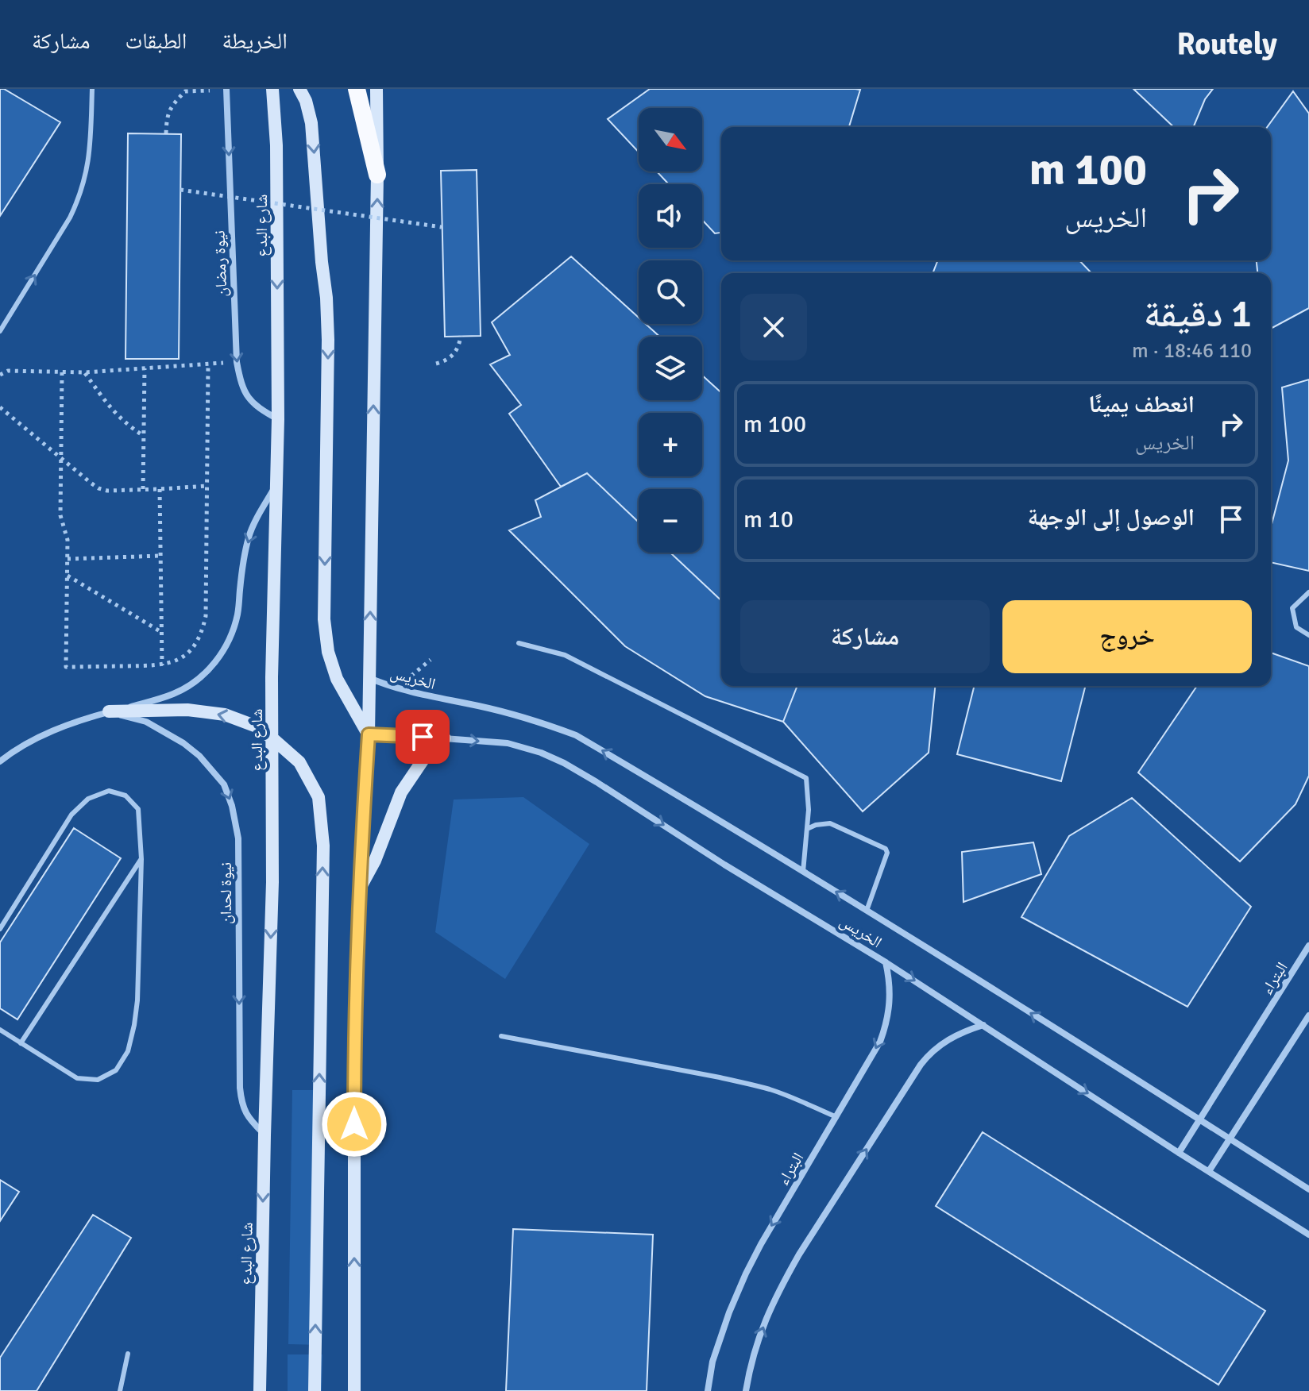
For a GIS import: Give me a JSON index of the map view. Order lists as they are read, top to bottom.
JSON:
{
  "streets": {
    "main road": ["شارع البدع"],
    "street": [
      "نيوة رمضان",
      "الخريس",
      "نيوة لحدان",
      "البتراء"
    ]
  },
  "crossings": [
    ["شارع البدع", "نيوة رمضان"],
    ["شارع البدع", "نيوة لحدان"],
    ["الخريس", "البتراء"]
  ],
  "one_way": ["نيوة رمضان", "نيوة لحدان"],
  "north": "bottom right",
  "page": {
    "header": "Routely",
    "nav": ["الخريطة", "الطبقات", "مشاركة"],
    "map_buttons": ["+", "−"],
    "turn": ["100 m", "الخريس"],
    "heading": ["1 دقيقة", "110 m · 18:46"],
    "list": [
      {
        "name": "انعطف يمينًا",
        "note": "الخريس",
        "value": "100 m"
      },
      {
        "name": "الوصول إلى الوجهة",
        "value": "10 m"
      }
    ],
    "buttons": ["خروج", "مشاركة"]
  }
}
